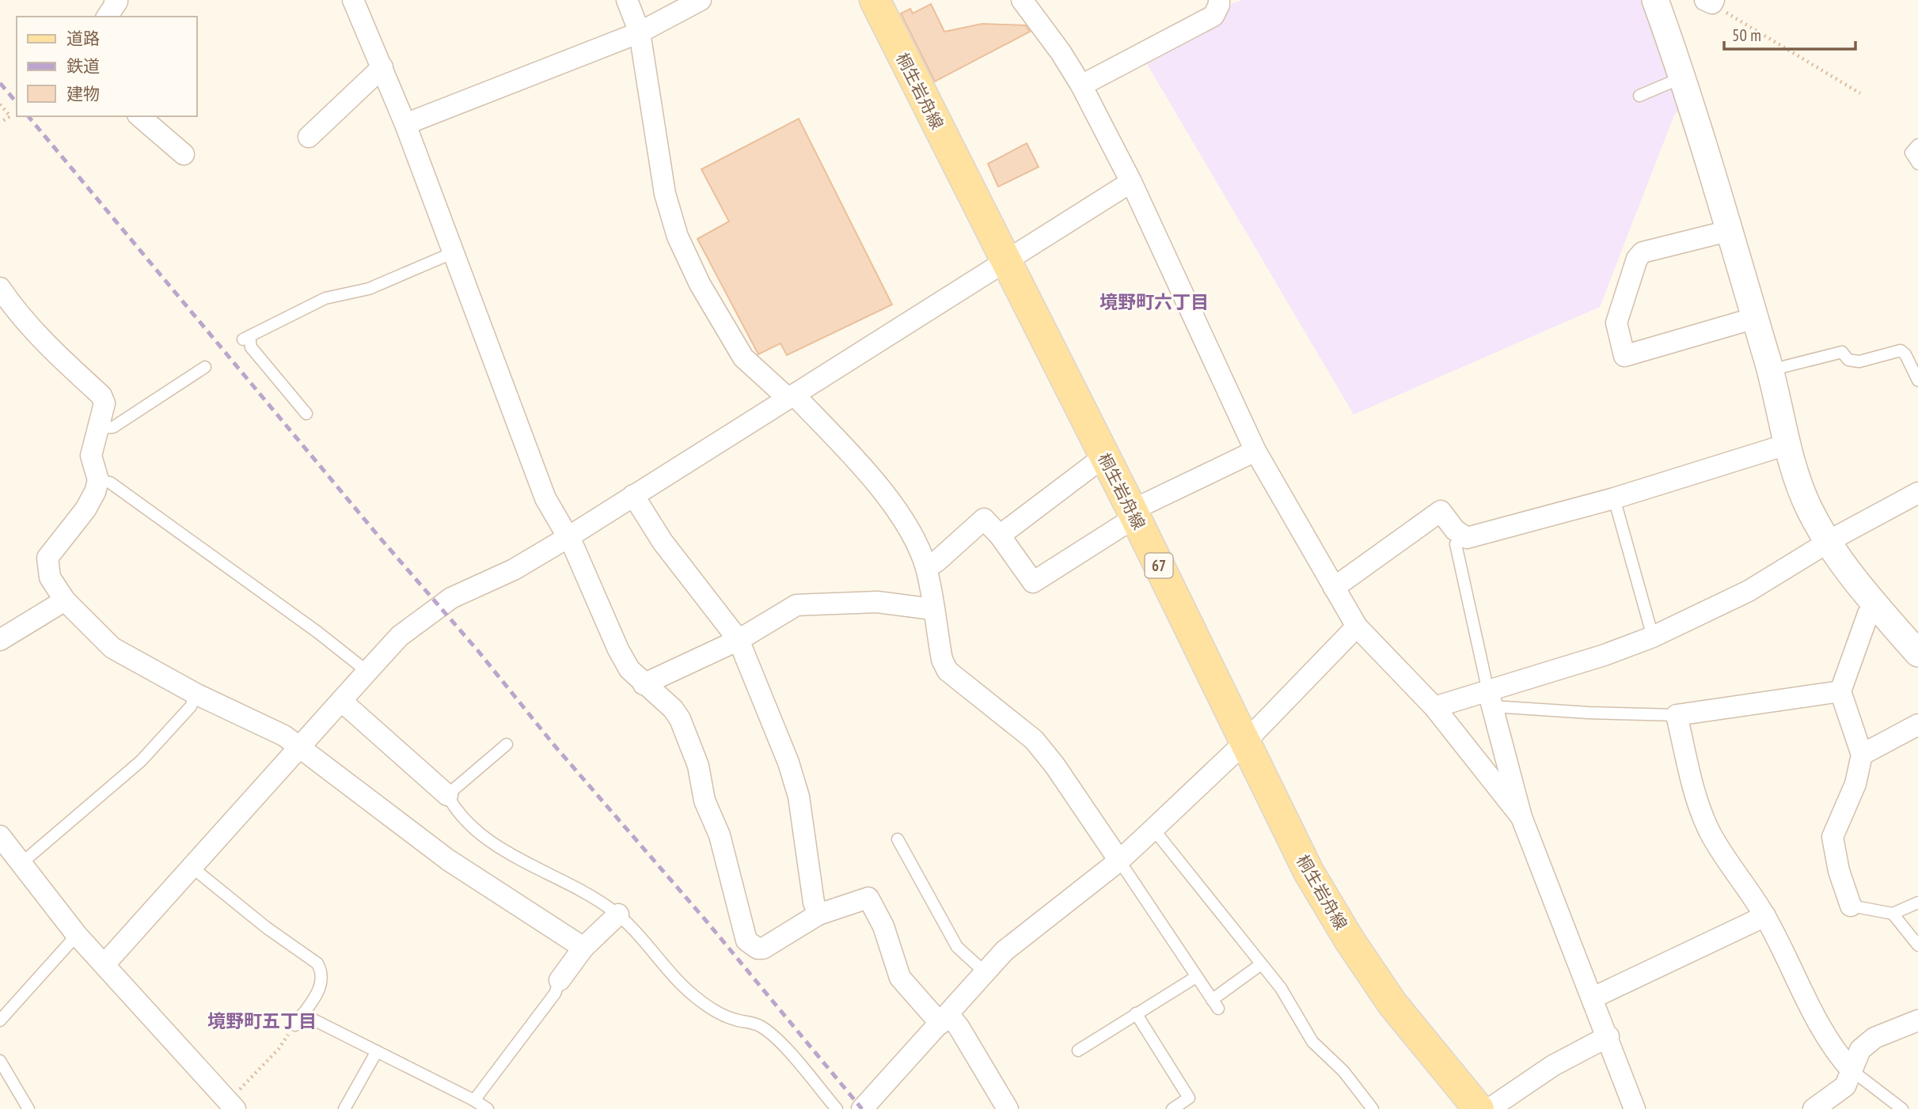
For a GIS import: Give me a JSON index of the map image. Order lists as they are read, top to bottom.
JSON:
{
  "streets": {
    "main road": ["桐生岩舟線", "67"]
  },
  "districts": ["境野町六丁目", "境野町五丁目"],
  "legend": ["道路", "鉄道", "建物"],
  "scale_bar": "50 m"
}
